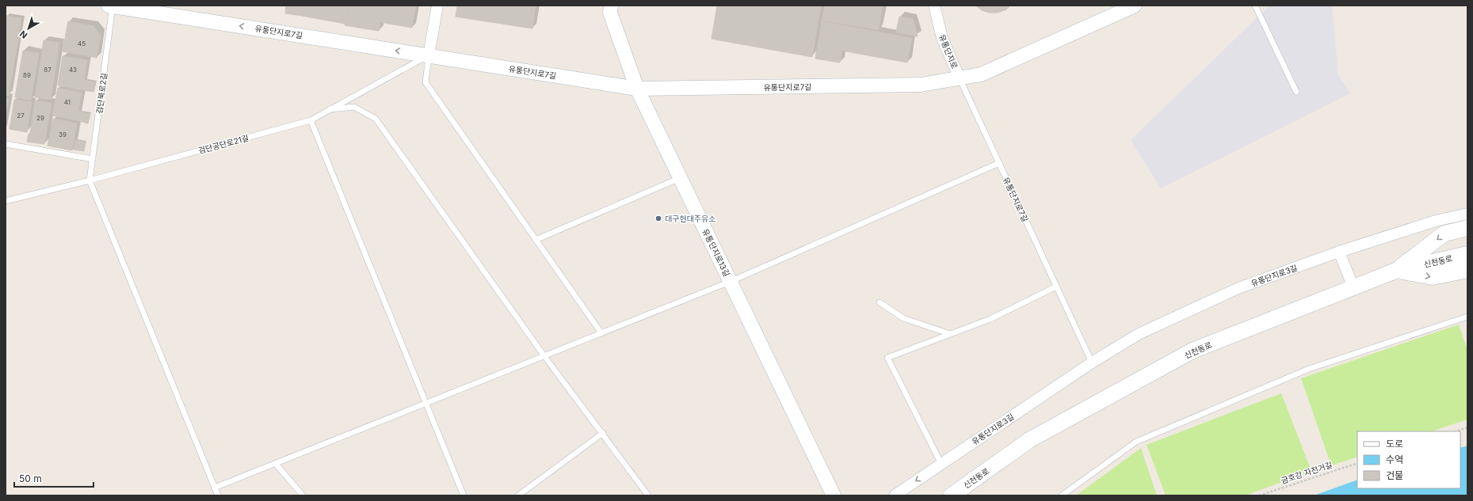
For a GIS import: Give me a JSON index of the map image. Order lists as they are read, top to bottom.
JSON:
{
  "streets": {
    "main road": ["신천동로"],
    "street": [
      "유통단지로7길",
      "유통단지로",
      "유통단지로13길",
      "유통단지로3길"
    ],
    "lane": ["검단북로2길", "검단공단로21길"],
    "path": ["금호강 자전거길"]
  },
  "crossings": [
    ["유통단지로7길", "유통단지로"],
    ["유통단지로7길", "검단북로2길"],
    ["유통단지로7길", "검단공단로21길"],
    ["유통단지로7길", "유통단지로13길"],
    ["검단북로2길", "검단공단로21길"]
  ],
  "places": ["대구현대주유소"],
  "house_numbers": [
    "45",
    "87",
    "43",
    "89",
    "41",
    "27",
    "29",
    "39"
  ],
  "legend": ["도로", "수역", "건물"],
  "scale_bar": "50 m",
  "north": "bottom left"
}
